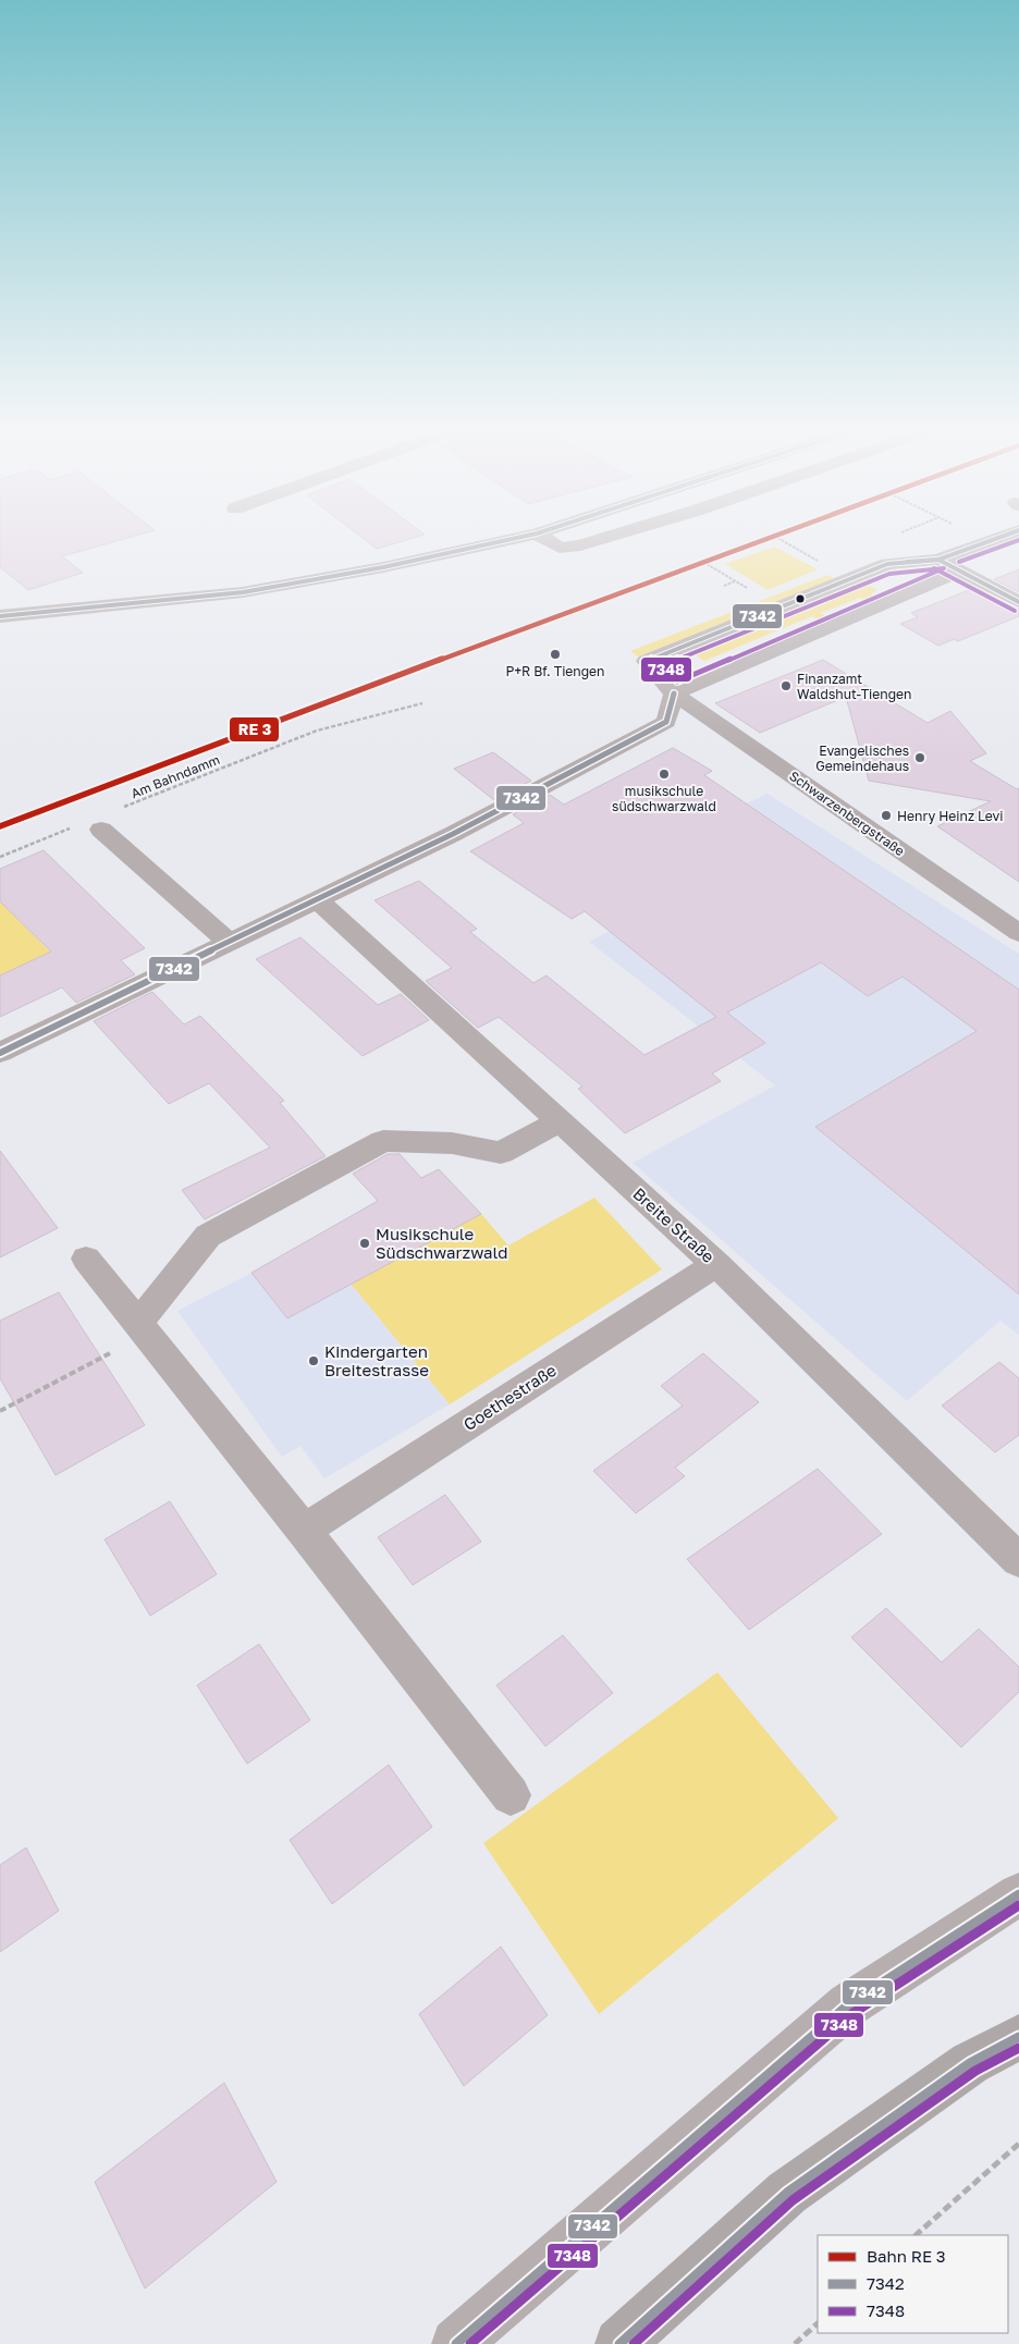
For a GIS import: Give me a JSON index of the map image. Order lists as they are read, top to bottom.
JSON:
{
  "streets": {
    "street": ["Schwarzenbergstraße", "Breite Straße", "Goethestraße"],
    "path": ["Am Bahndamm"]
  },
  "crossings": [
    ["Breite Straße", "Goethestraße"]
  ],
  "places": [
    "P+R Bf. Tiengen",
    "Finanzamt Waldshut-Tiengen",
    "Evangelisches Gemeindehaus",
    "musikschule südschwarzwald",
    "Henry Heinz Levi",
    "Musikschule Südschwarzwald",
    "Kindergarten Breitestrasse"
  ],
  "lines": ["transit line 7342", "transit line 7348"],
  "legend": ["Bahn RE 3", "7342", "7348"]
}
